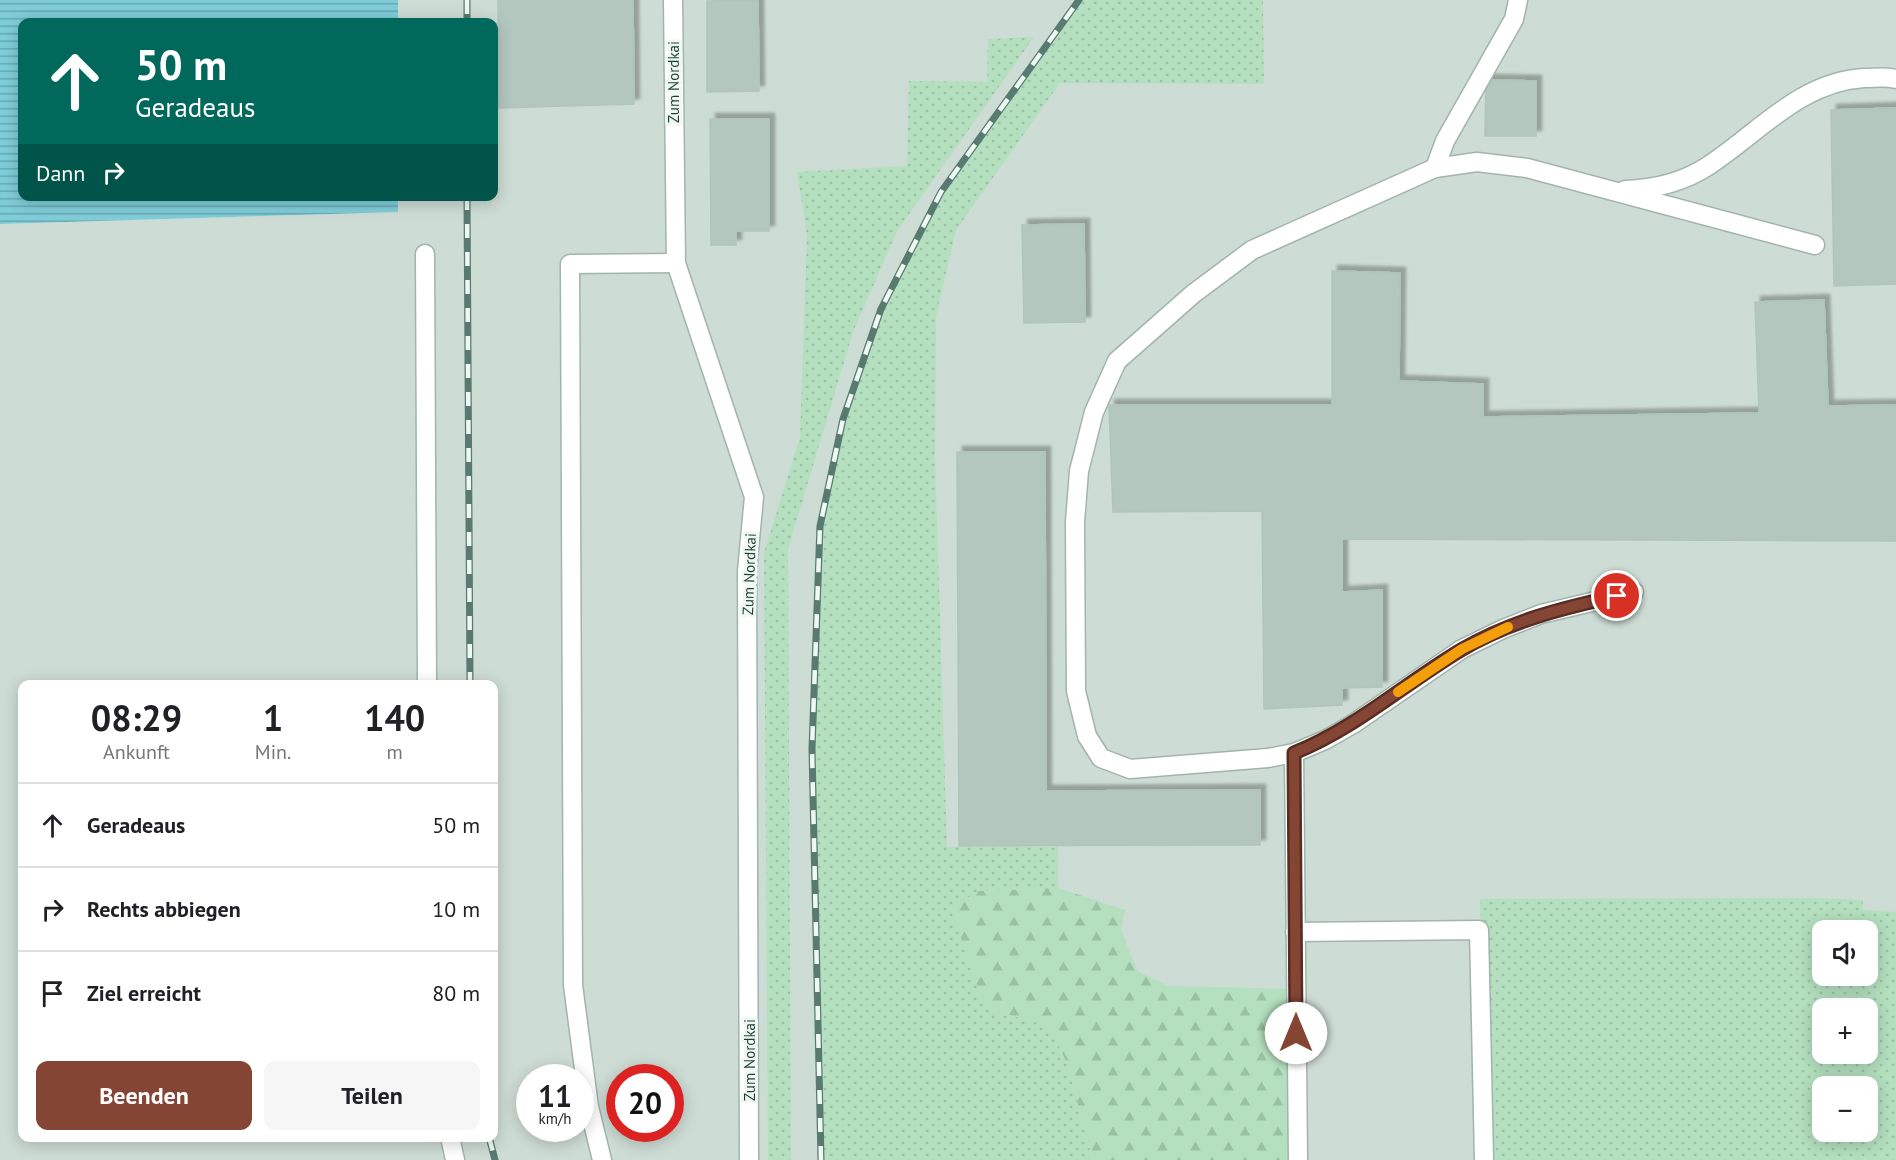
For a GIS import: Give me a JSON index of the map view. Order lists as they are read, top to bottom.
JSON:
{
  "streets": {
    "street": ["Zum Nordkai"]
  },
  "page": {
    "turn": ["50 m", "Geradeaus"],
    "then": "Dann",
    "eta": [
      "08:29",
      "Ankunft",
      "1",
      "Min.",
      "140",
      "m"
    ],
    "list": [
      {
        "name": "Geradeaus",
        "value": "50 m"
      },
      {
        "name": "Rechts abbiegen",
        "value": "10 m"
      },
      {
        "name": "Ziel erreicht",
        "value": "80 m"
      }
    ],
    "map_buttons": ["+", "−"],
    "buttons": ["Beenden", "Teilen"],
    "speed": "11 km/h",
    "limit": "20"
  }
}
